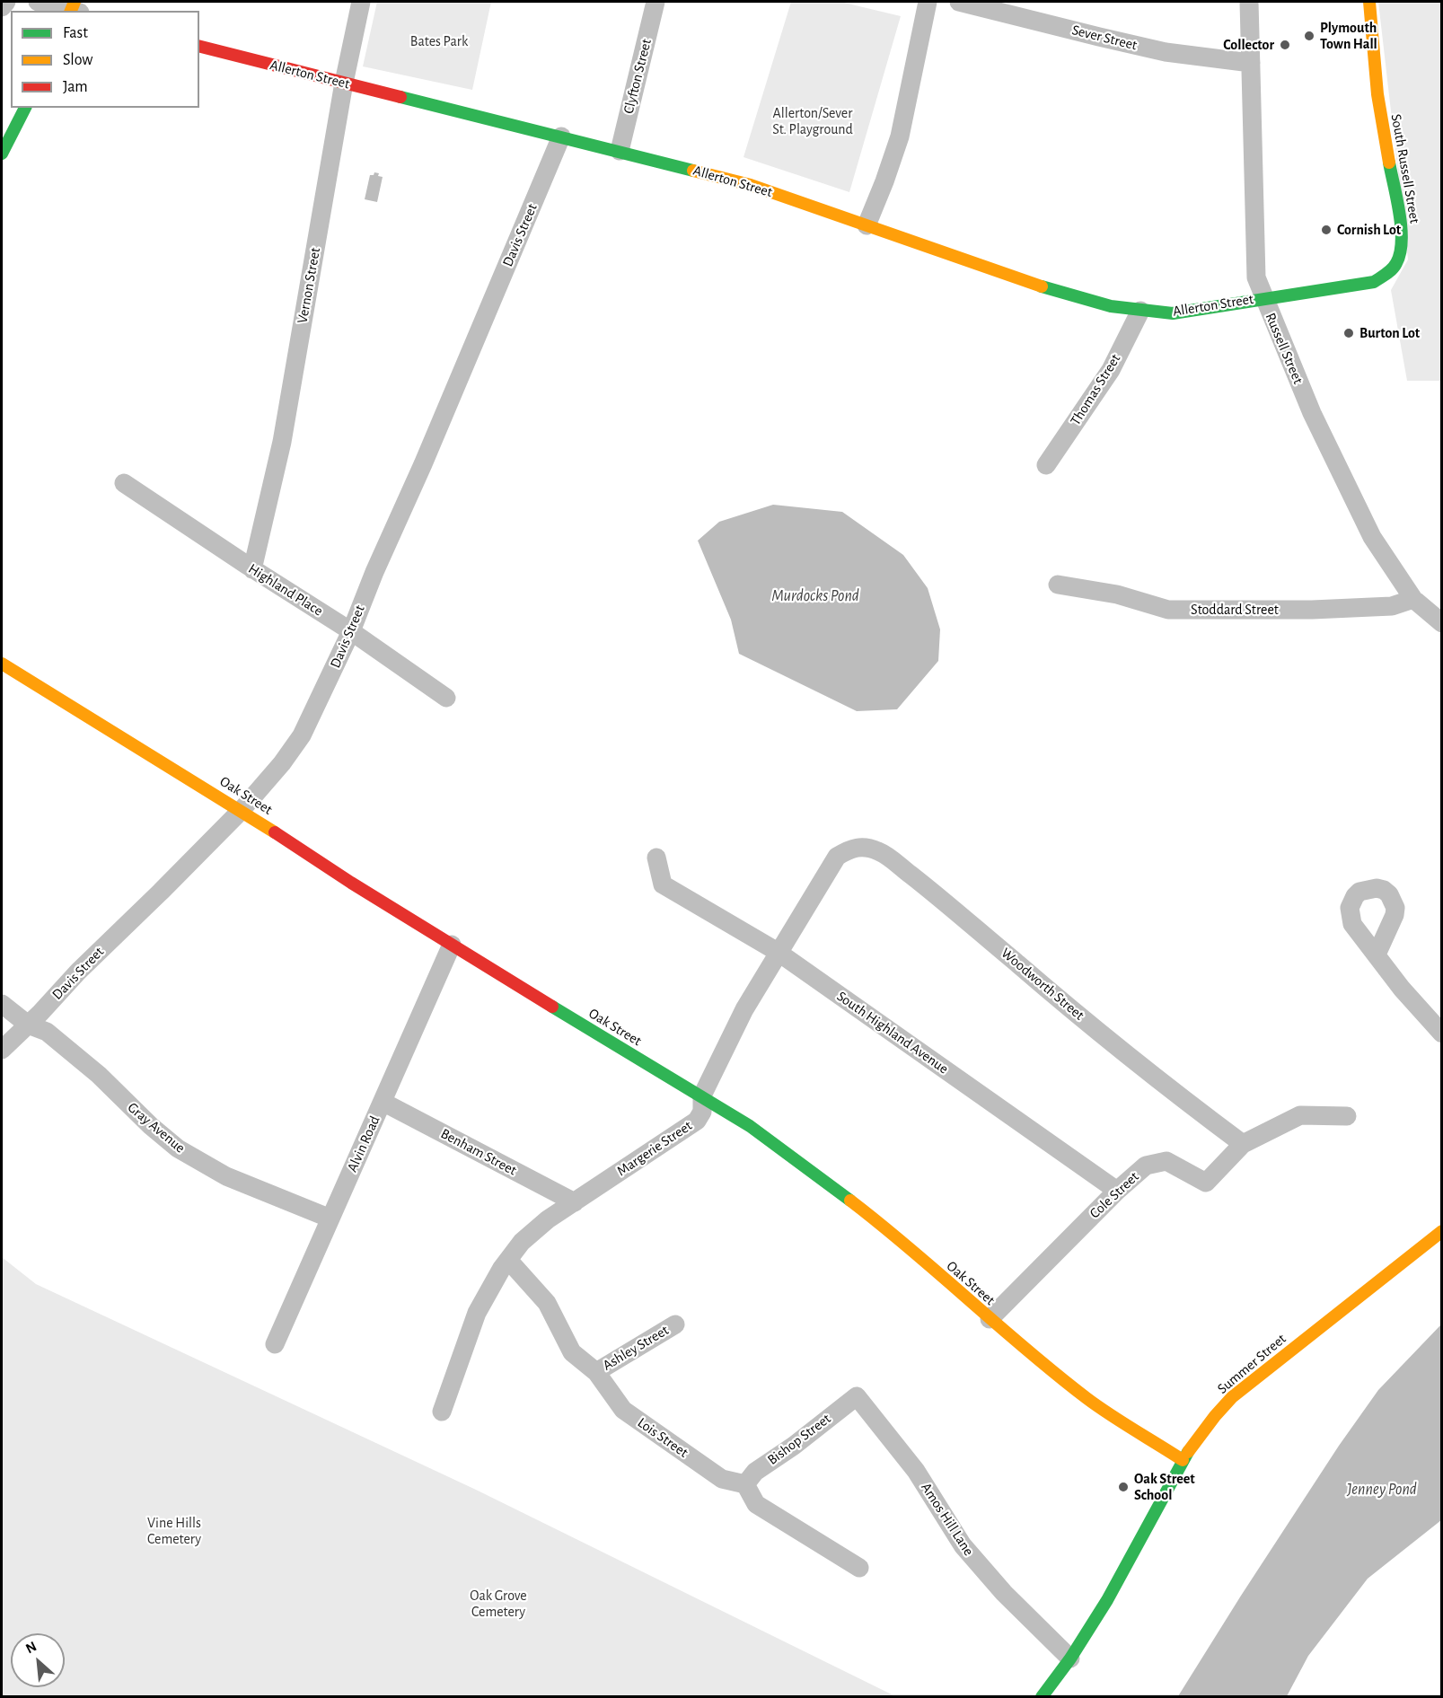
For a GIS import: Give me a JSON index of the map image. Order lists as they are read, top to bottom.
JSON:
{
  "streets": {
    "main road": [
      "Allerton Street",
      "South Russell Street",
      "Oak Street",
      "Summer Street"
    ],
    "street": [
      "Sever Street",
      "Clyfton Street",
      "Davis Street",
      "Vernon Street",
      "Russell Street",
      "Thomas Street",
      "Highland Place",
      "Stoddard Street",
      "Woodworth Street",
      "South Highland Avenue",
      "Gray Avenue",
      "Alvin Road",
      "Margerie Street",
      "Benham Street",
      "Cole Street",
      "Ashley Street",
      "Lois Street",
      "Bishop Street",
      "Amos Hill Lane"
    ]
  },
  "crossings": [
    ["Sever Street", "Russell Street"],
    ["Allerton Street", "Clyfton Street"],
    ["Allerton Street", "South Russell Street"],
    ["Allerton Street", "Davis Street"],
    ["Allerton Street", "Vernon Street"],
    ["Allerton Street", "Russell Street"],
    ["Allerton Street", "Thomas Street"],
    ["South Russell Street", "Russell Street"],
    ["Davis Street", "Highland Place"],
    ["Davis Street", "Oak Street"],
    ["Davis Street", "Gray Avenue"],
    ["Vernon Street", "Highland Place"],
    ["Russell Street", "Stoddard Street"],
    ["Oak Street", "Alvin Road"],
    ["Oak Street", "Margerie Street"],
    ["Oak Street", "Cole Street"],
    ["Oak Street", "Summer Street"],
    ["Woodworth Street", "Margerie Street"],
    ["Woodworth Street", "Cole Street"],
    ["South Highland Avenue", "Margerie Street"],
    ["South Highland Avenue", "Cole Street"],
    ["Gray Avenue", "Alvin Road"],
    ["Alvin Road", "Benham Street"],
    ["Margerie Street", "Benham Street"],
    ["Margerie Street", "Lois Street"],
    ["Ashley Street", "Lois Street"],
    ["Summer Street", "Amos Hill Lane"],
    ["Lois Street", "Bishop Street"],
    ["Bishop Street", "Amos Hill Lane"]
  ],
  "water": ["Murdocks Pond", "Jenney Pond"],
  "parks": [
    "Bates Park",
    "Allerton/Sever St. Playground",
    "Vine Hills Cemetery",
    "Oak Grove Cemetery"
  ],
  "places": [
    "Plymouth Town Hall",
    "Collector",
    "Cornish Lot",
    "Burton Lot",
    "Oak Street School"
  ],
  "legend": ["Fast", "Slow", "Jam"],
  "north": "top left"
}
